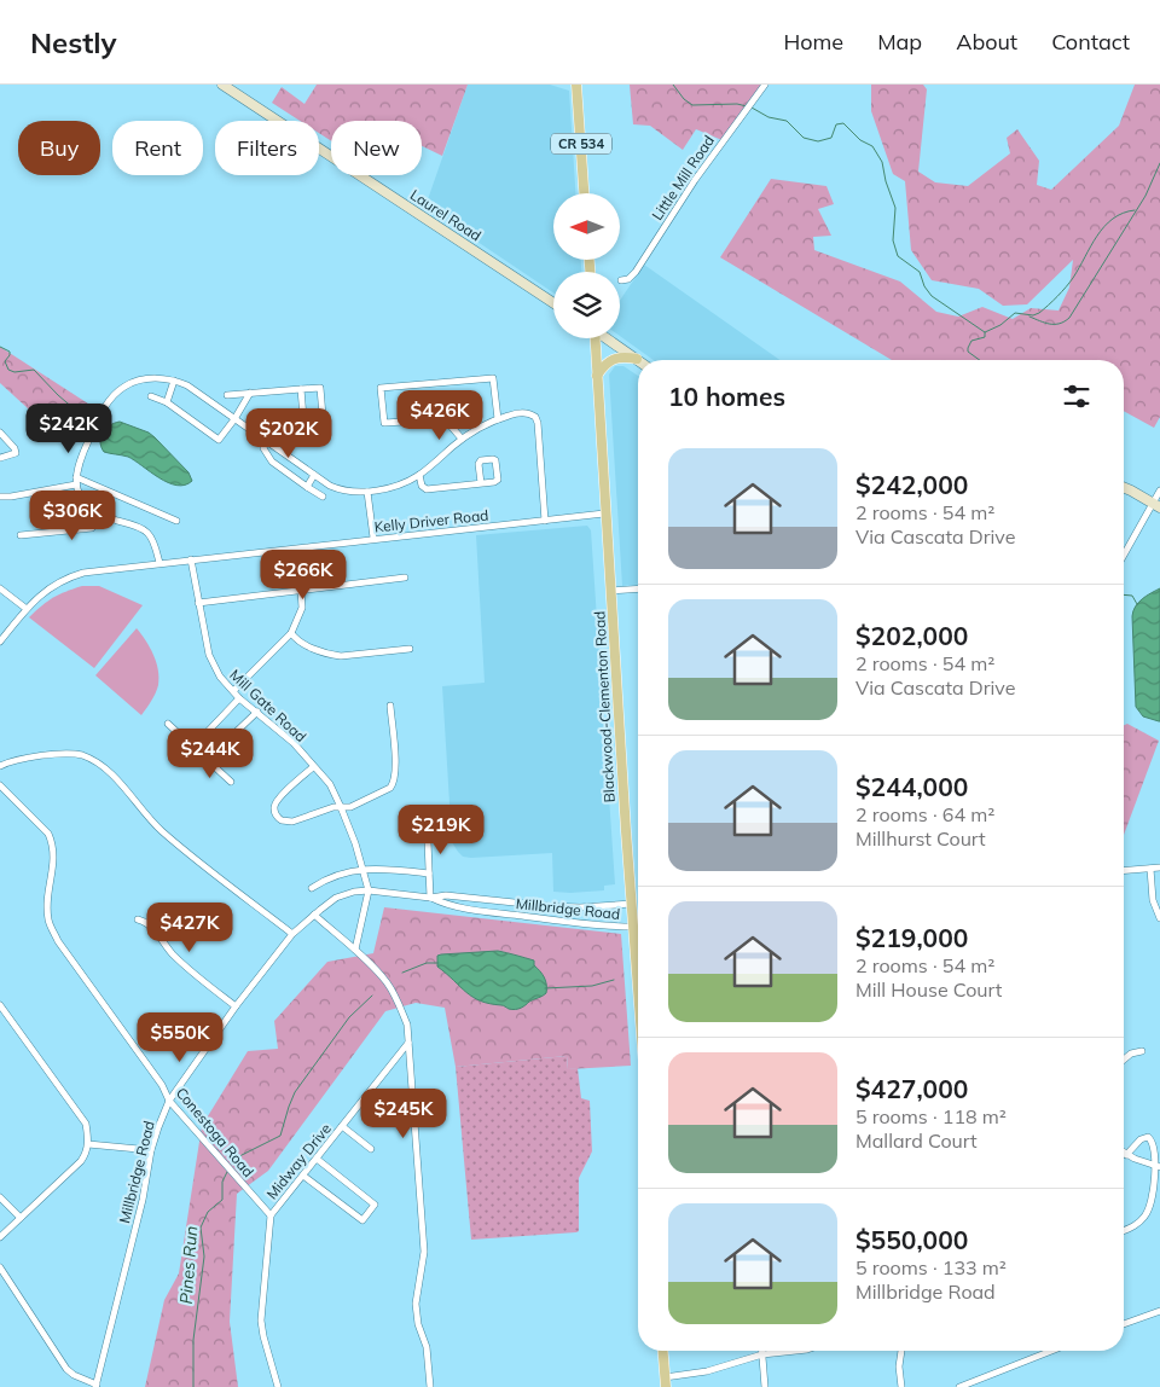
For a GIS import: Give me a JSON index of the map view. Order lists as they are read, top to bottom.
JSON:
{
  "streets": {
    "main road": ["CR 534", "Laurel Road", "Blackwood-Clementon Road"],
    "street": [
      "Little Mill Road",
      "Kelly Driver Road",
      "Mill Gate Road",
      "Millbridge Road",
      "Conestoga Road",
      "Midway Drive"
    ]
  },
  "crossings": [
    ["Kelly Driver Road", "Mill Gate Road"],
    ["Kelly Driver Road", "Blackwood-Clementon Road"],
    ["Mill Gate Road", "Millbridge Road"],
    ["Blackwood-Clementon Road", "Millbridge Road"],
    ["Millbridge Road", "Conestoga Road"],
    ["Conestoga Road", "Midway Drive"]
  ],
  "water": ["Pines Run"],
  "north": "left",
  "page": {
    "header": "Nestly",
    "nav": [
      "Home",
      "Map",
      "About",
      "Contact"
    ],
    "chip": [
      "Buy",
      "Rent",
      "Filters",
      "New"
    ],
    "heading": "10 homes",
    "price": [
      "$426K",
      "$242K",
      "$202K",
      "$306K",
      "$266K",
      "$244K",
      "$219K",
      "$427K",
      "$550K",
      "$245K"
    ],
    "list": [
      {
        "name": "$242,000",
        "note": "2 rooms · 54 m² · Via Cascata Drive"
      },
      {
        "name": "$202,000",
        "note": "2 rooms · 54 m² · Via Cascata Drive"
      },
      {
        "name": "$244,000",
        "note": "2 rooms · 64 m² · Millhurst Court"
      },
      {
        "name": "$219,000",
        "note": "2 rooms · 54 m² · Mill House Court"
      },
      {
        "name": "$427,000",
        "note": "5 rooms · 118 m² · Mallard Court"
      },
      {
        "name": "$550,000",
        "note": "5 rooms · 133 m² · Millbridge Road"
      }
    ]
  }
}
